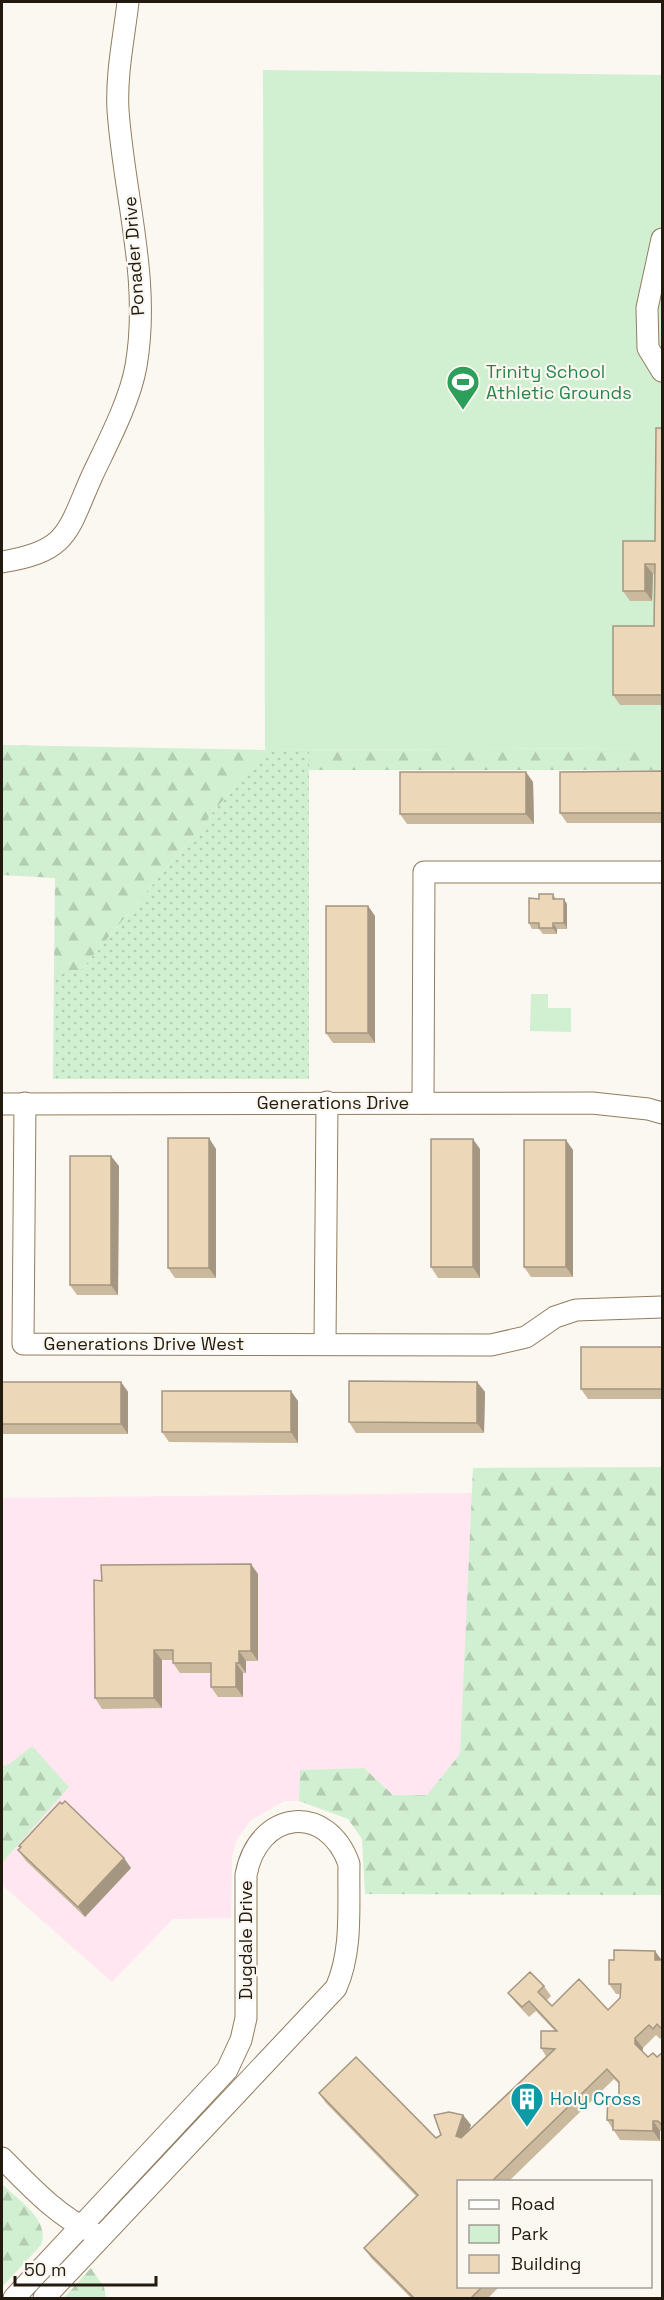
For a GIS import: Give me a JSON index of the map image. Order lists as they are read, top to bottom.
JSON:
{
  "streets": {
    "street": [
      "Ponader Drive",
      "Generations Drive",
      "Generations Drive West",
      "Dugdale Drive"
    ]
  },
  "crossings": [
    ["Generations Drive", "Generations Drive West"]
  ],
  "places": {
    "sports": ["Trinity School Athletic Grounds"],
    "building": ["Holy Cross"]
  },
  "legend": ["Road", "Park", "Building"],
  "scale_bar": "50 m"
}
